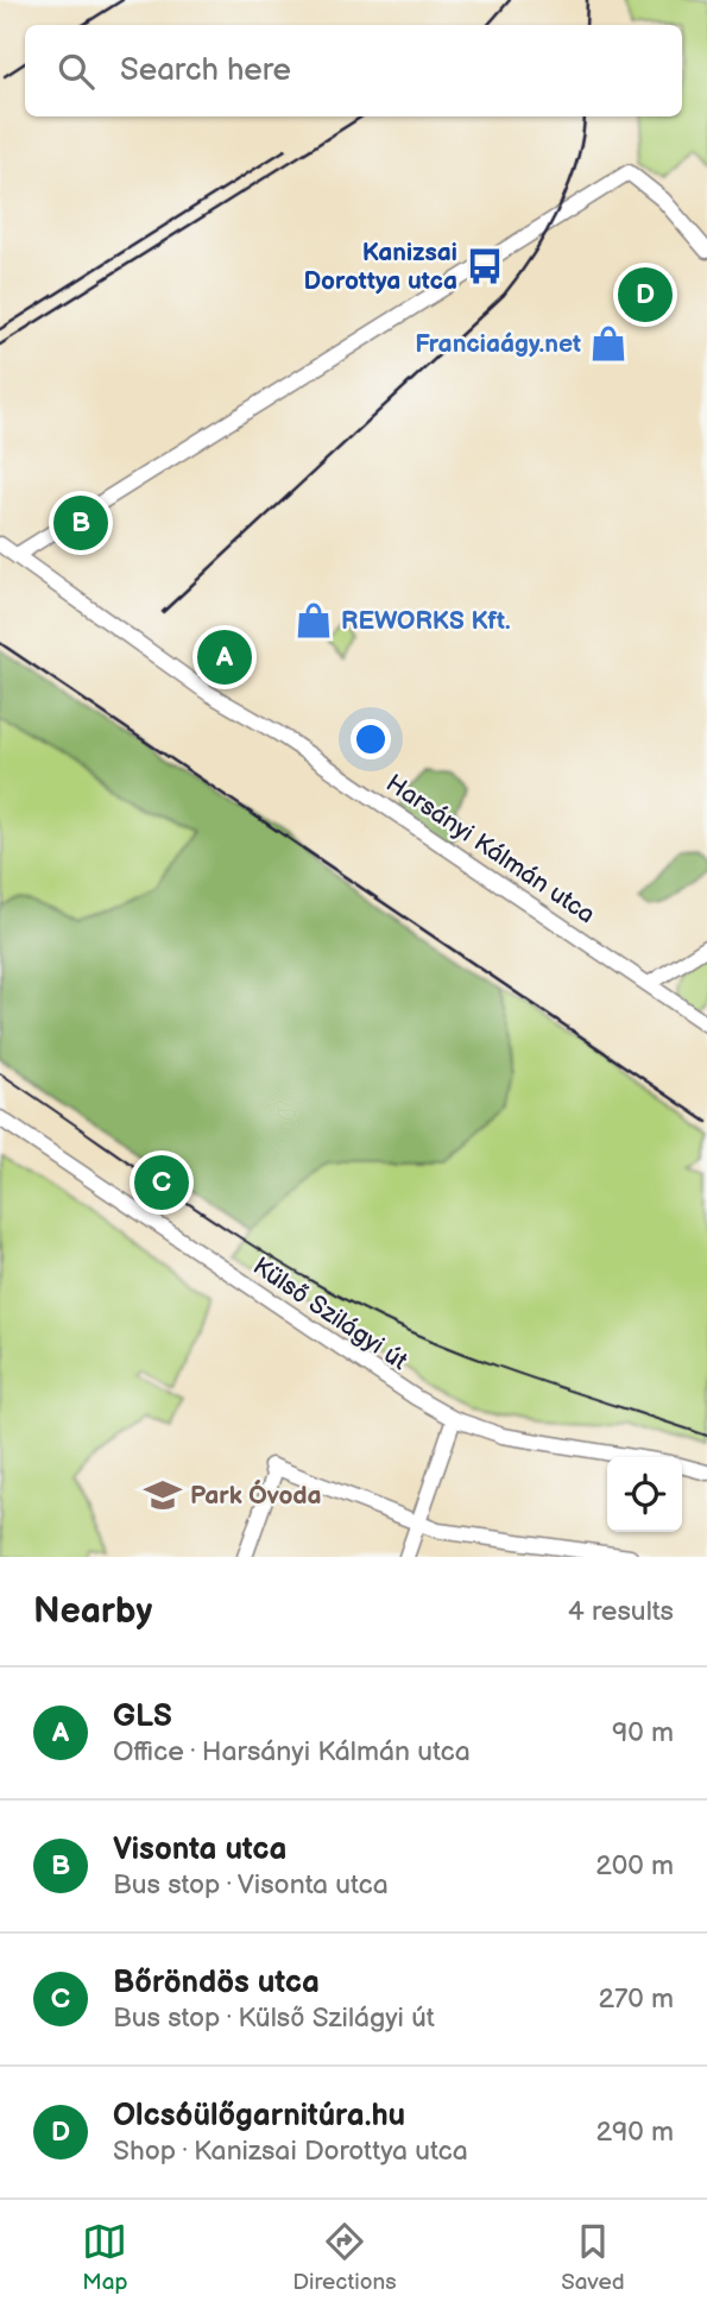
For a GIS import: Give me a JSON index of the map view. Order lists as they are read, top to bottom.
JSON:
{
  "streets": {
    "street": ["Harsányi Kálmán utca", "Külső Szilágyi út"]
  },
  "places": {
    "bus stop": ["Kanizsai Dorottya utca"],
    "shop": ["Franciaágy.net", "REWORKS Kft."],
    "school or university": ["Park Óvoda"]
  },
  "page": {
    "search": "Search here",
    "pins": [
      "D",
      "B",
      "A",
      "C"
    ],
    "heading": ["Nearby", "4 results"],
    "list": [
      {
        "mark": "A",
        "name": "GLS",
        "note": "Office · Harsányi Kálmán utca",
        "value": "90 m"
      },
      {
        "mark": "B",
        "name": "Visonta utca",
        "note": "Bus stop · Visonta utca",
        "value": "200 m"
      },
      {
        "mark": "C",
        "name": "Bőröndös utca",
        "note": "Bus stop · Külső Szilágyi út",
        "value": "270 m"
      },
      {
        "mark": "D",
        "name": "Olcsóülőgarnitúra.hu",
        "note": "Shop · Kanizsai Dorottya utca",
        "value": "290 m"
      }
    ],
    "nav": ["Map", "Directions", "Saved"]
  }
}
